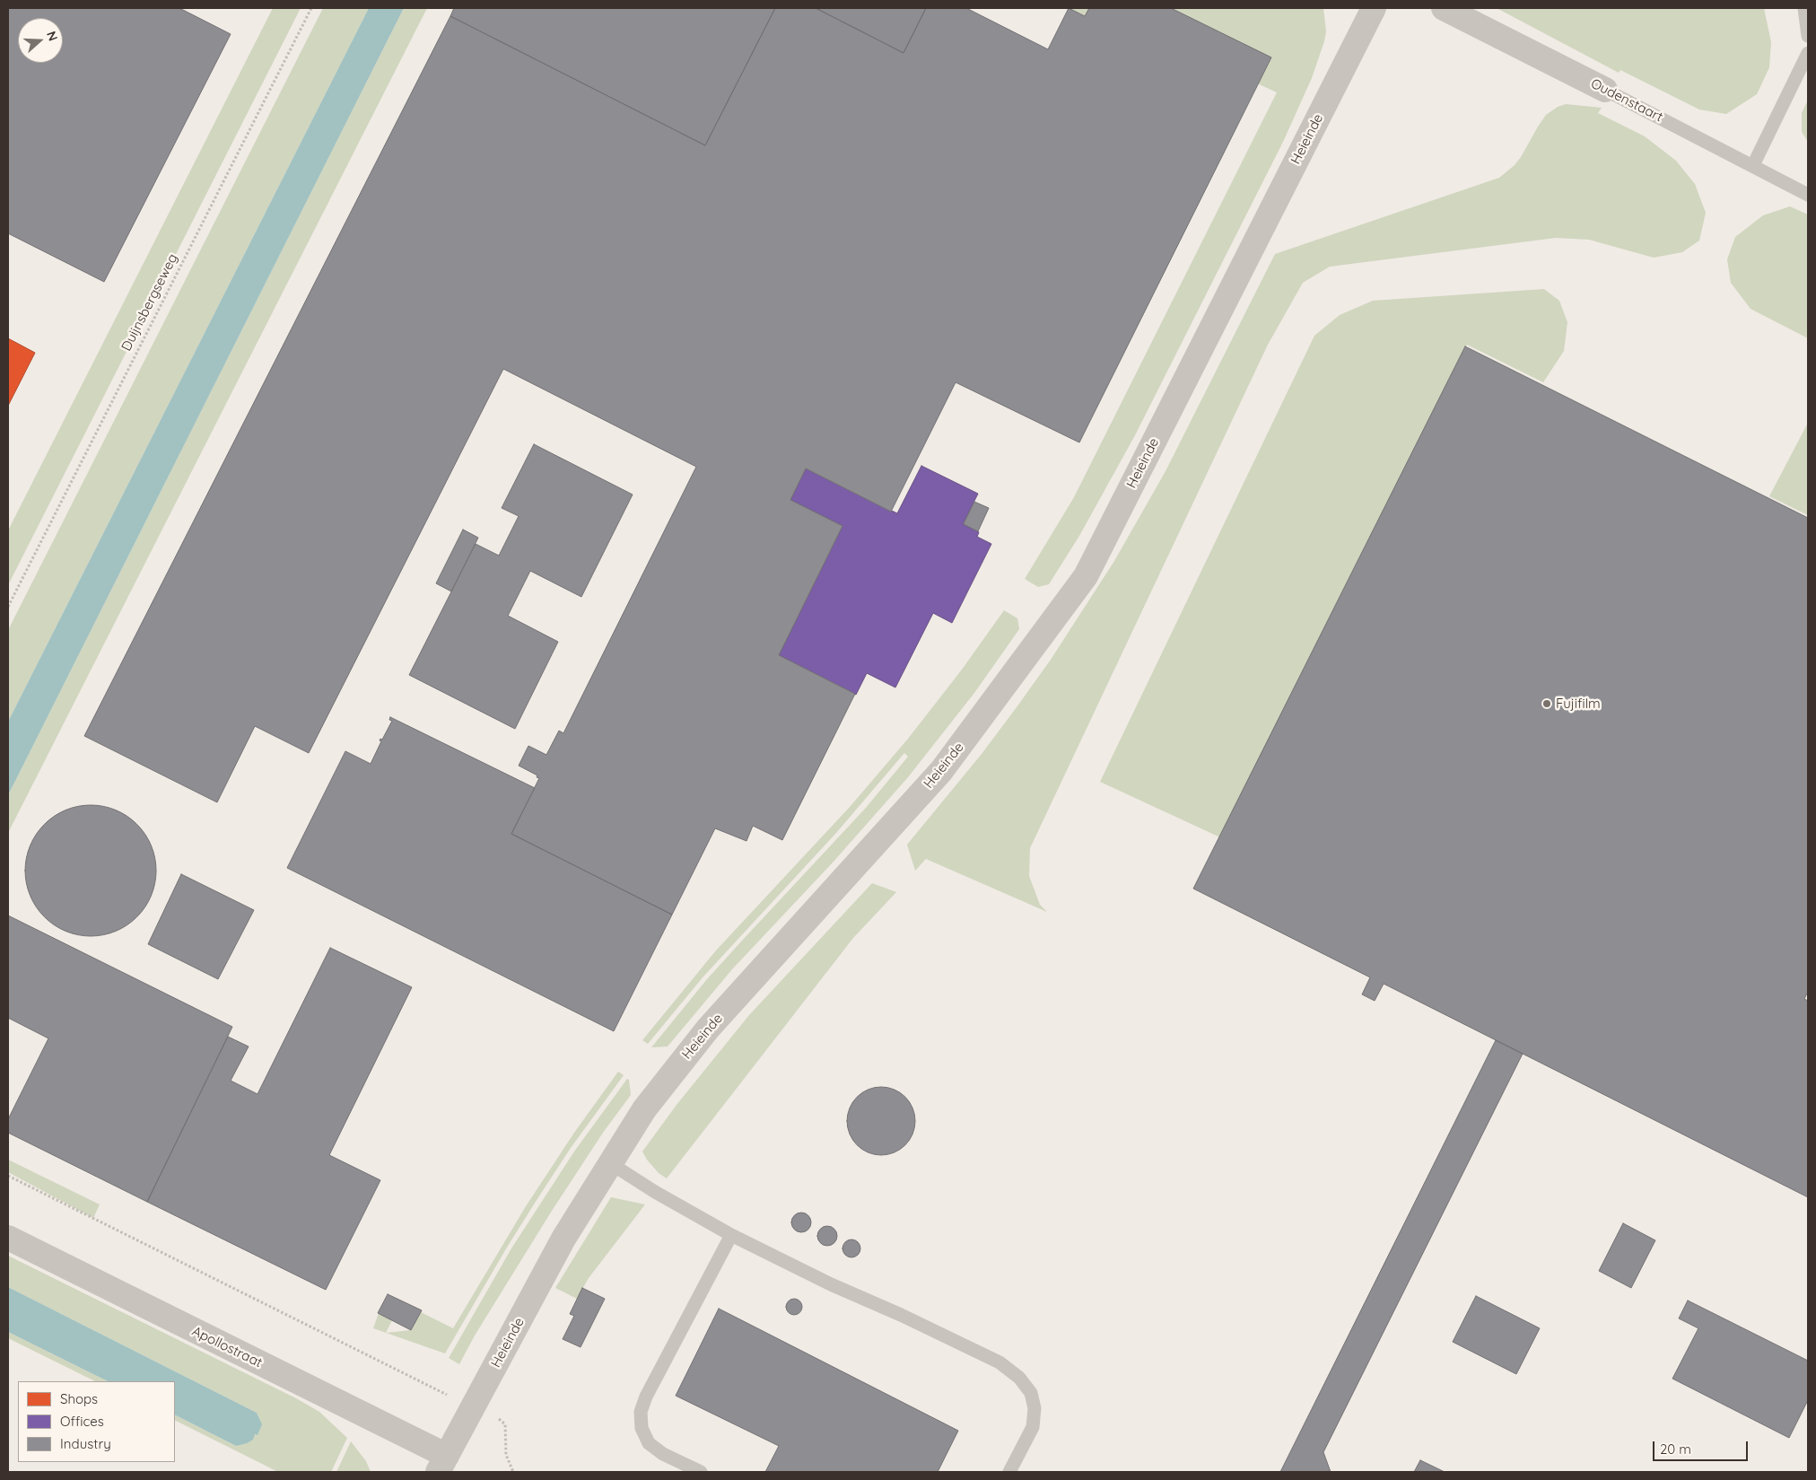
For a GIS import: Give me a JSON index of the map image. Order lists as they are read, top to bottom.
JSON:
{
  "streets": {
    "street": ["Oudenstaart", "Heieinde", "Apollostraat"],
    "path": ["Duijnsbergseweg"]
  },
  "crossings": [
    ["Heieinde", "Apollostraat"]
  ],
  "places": ["Fujifilm"],
  "legend": ["Shops", "Offices", "Industry"],
  "scale_bar": "20 m",
  "north": "right"
}
